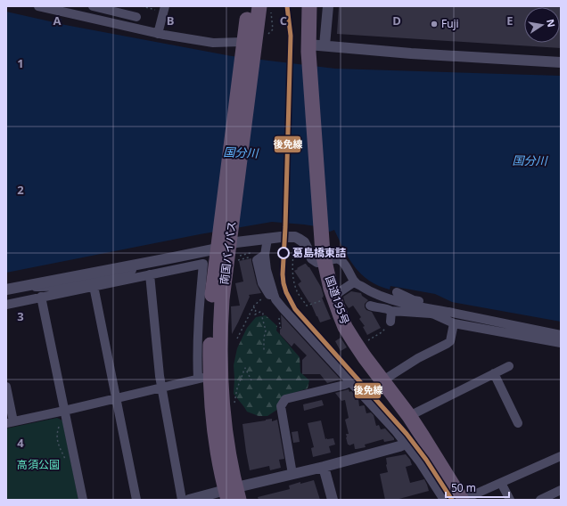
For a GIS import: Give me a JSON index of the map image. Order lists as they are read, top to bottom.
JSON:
{
  "streets": {
    "highway": ["南国バイパス", "国道195号"]
  },
  "water": ["国分川"],
  "parks": ["高須公園"],
  "places": ["Fuji", "葛島橋東詰"],
  "lines": ["transit line 後免線"],
  "scale_bar": "50 m",
  "north": "right",
  "grid": {
    "columns": [
      "A",
      "B",
      "C",
      "D",
      "E"
    ],
    "rows": [
      "1",
      "2",
      "3",
      "4"
    ]
  }
}
